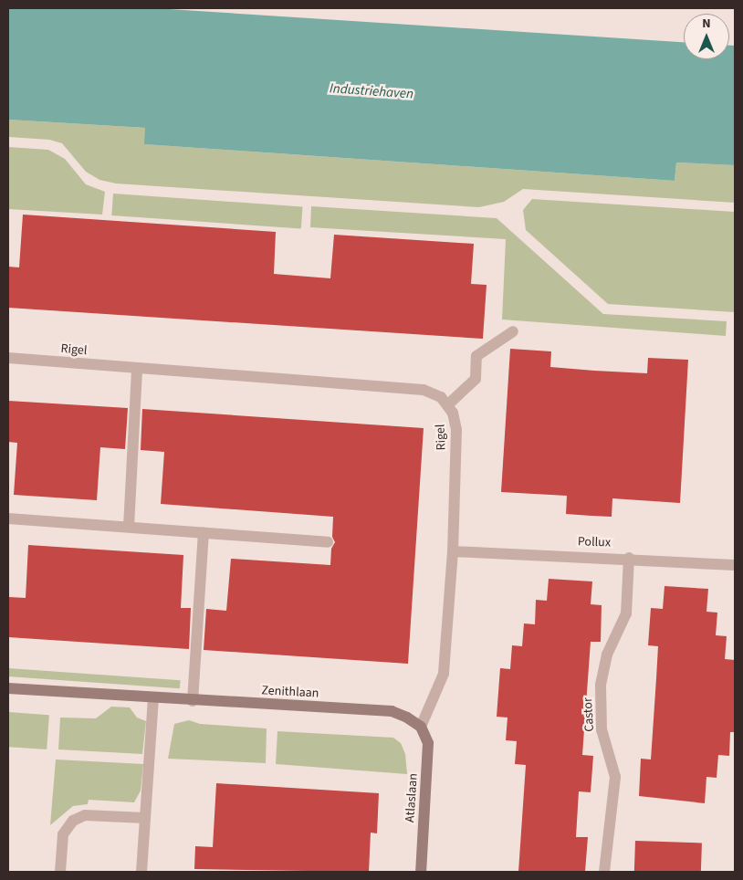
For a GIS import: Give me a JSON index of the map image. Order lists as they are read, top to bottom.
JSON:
{
  "streets": {
    "street": [
      "Rigel",
      "Pollux",
      "Zenithlaan",
      "Castor",
      "Atlaslaan"
    ]
  },
  "crossings": [
    ["Rigel", "Pollux"],
    ["Rigel", "Zenithlaan"],
    ["Rigel", "Atlaslaan"],
    ["Pollux", "Castor"],
    ["Zenithlaan", "Atlaslaan"]
  ],
  "water": ["Industriehaven"],
  "north": "top"
}
